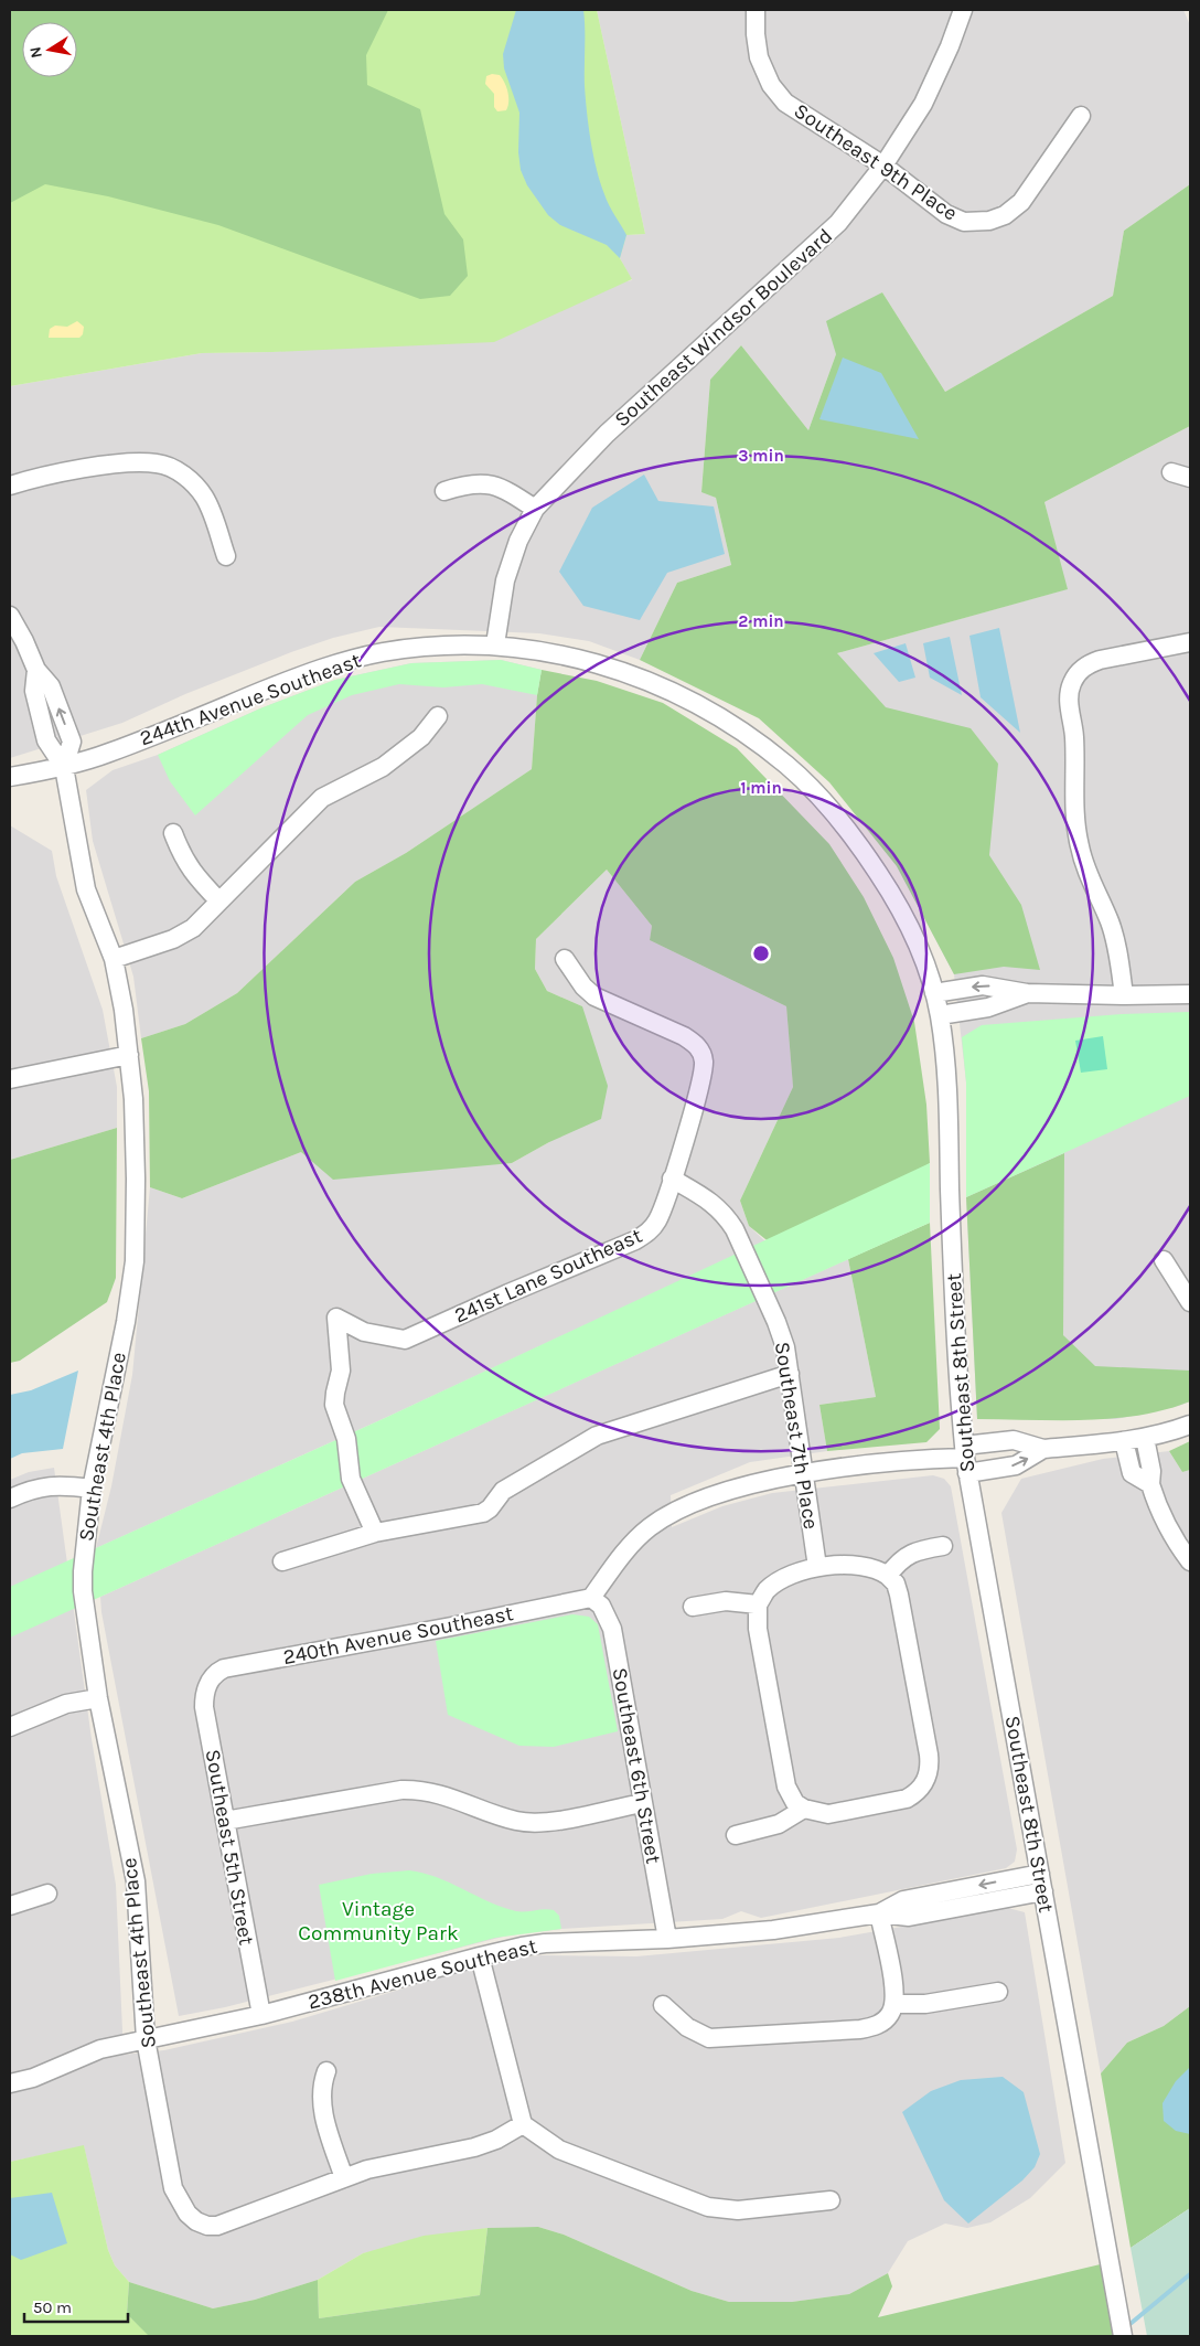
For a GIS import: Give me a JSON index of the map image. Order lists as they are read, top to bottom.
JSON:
{
  "streets": {
    "street": [
      "Southeast 9th Place",
      "Southeast Windsor Boulevard",
      "244th Avenue Southeast",
      "241st Lane Southeast",
      "Southeast 8th Street",
      "Southeast 7th Place",
      "Southeast 4th Place",
      "240th Avenue Southeast",
      "Southeast 6th Street",
      "Southeast 5th Street",
      "238th Avenue Southeast"
    ]
  },
  "crossings": [
    ["Southeast 9th Place", "Southeast Windsor Boulevard"],
    ["Southeast Windsor Boulevard", "244th Avenue Southeast"],
    ["Southeast Windsor Boulevard", "Southeast 8th Street"],
    ["244th Avenue Southeast", "Southeast 8th Street"],
    ["244th Avenue Southeast", "Southeast 4th Place"],
    ["241st Lane Southeast", "Southeast 7th Place"],
    ["Southeast 8th Street", "238th Avenue Southeast"],
    ["Southeast 4th Place", "238th Avenue Southeast"],
    ["240th Avenue Southeast", "Southeast 6th Street"],
    ["240th Avenue Southeast", "Southeast 5th Street"],
    ["Southeast 6th Street", "238th Avenue Southeast"],
    ["Southeast 5th Street", "238th Avenue Southeast"]
  ],
  "parks": ["Vintage Community Park"],
  "scale_bar": "50 m",
  "north": "left",
  "rings": ["3 min", "2 min", "1 min"]
}
